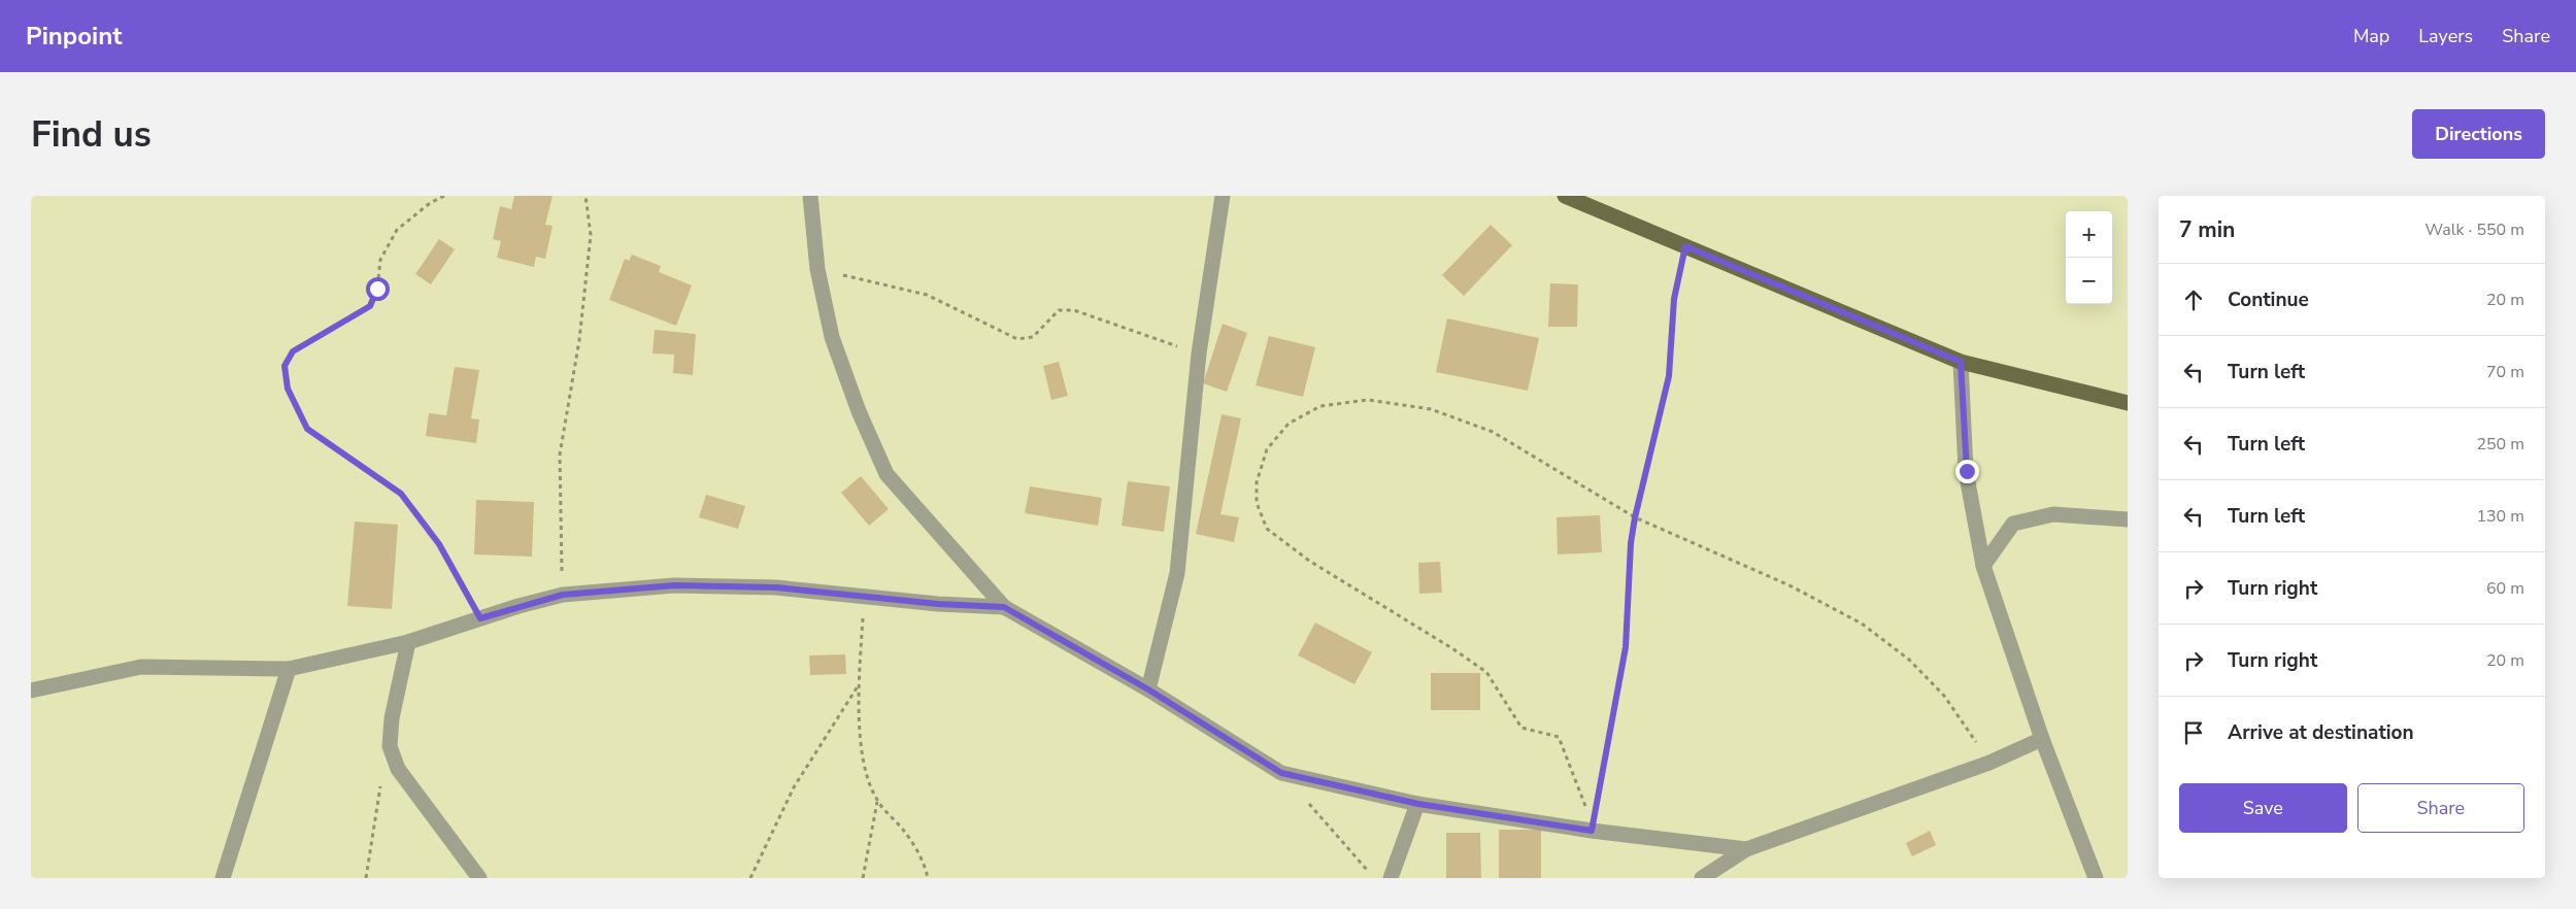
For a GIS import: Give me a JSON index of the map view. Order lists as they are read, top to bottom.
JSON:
{
  "page": {
    "header": "Pinpoint",
    "nav": ["Map", "Layers", "Share"],
    "buttons": [
      "Directions",
      ["Save", "Share"]
    ],
    "title": "Find us",
    "heading": ["7 min", "Walk · 550 m"],
    "map_buttons": ["+", "−"],
    "list": [
      ["Continue", "20 m"],
      ["Turn left", "70 m"],
      ["Turn left", "250 m"],
      ["Turn left", "130 m"],
      ["Turn right", "60 m"],
      ["Turn right", "20 m"],
      "Arrive at destination"
    ]
  }
}
